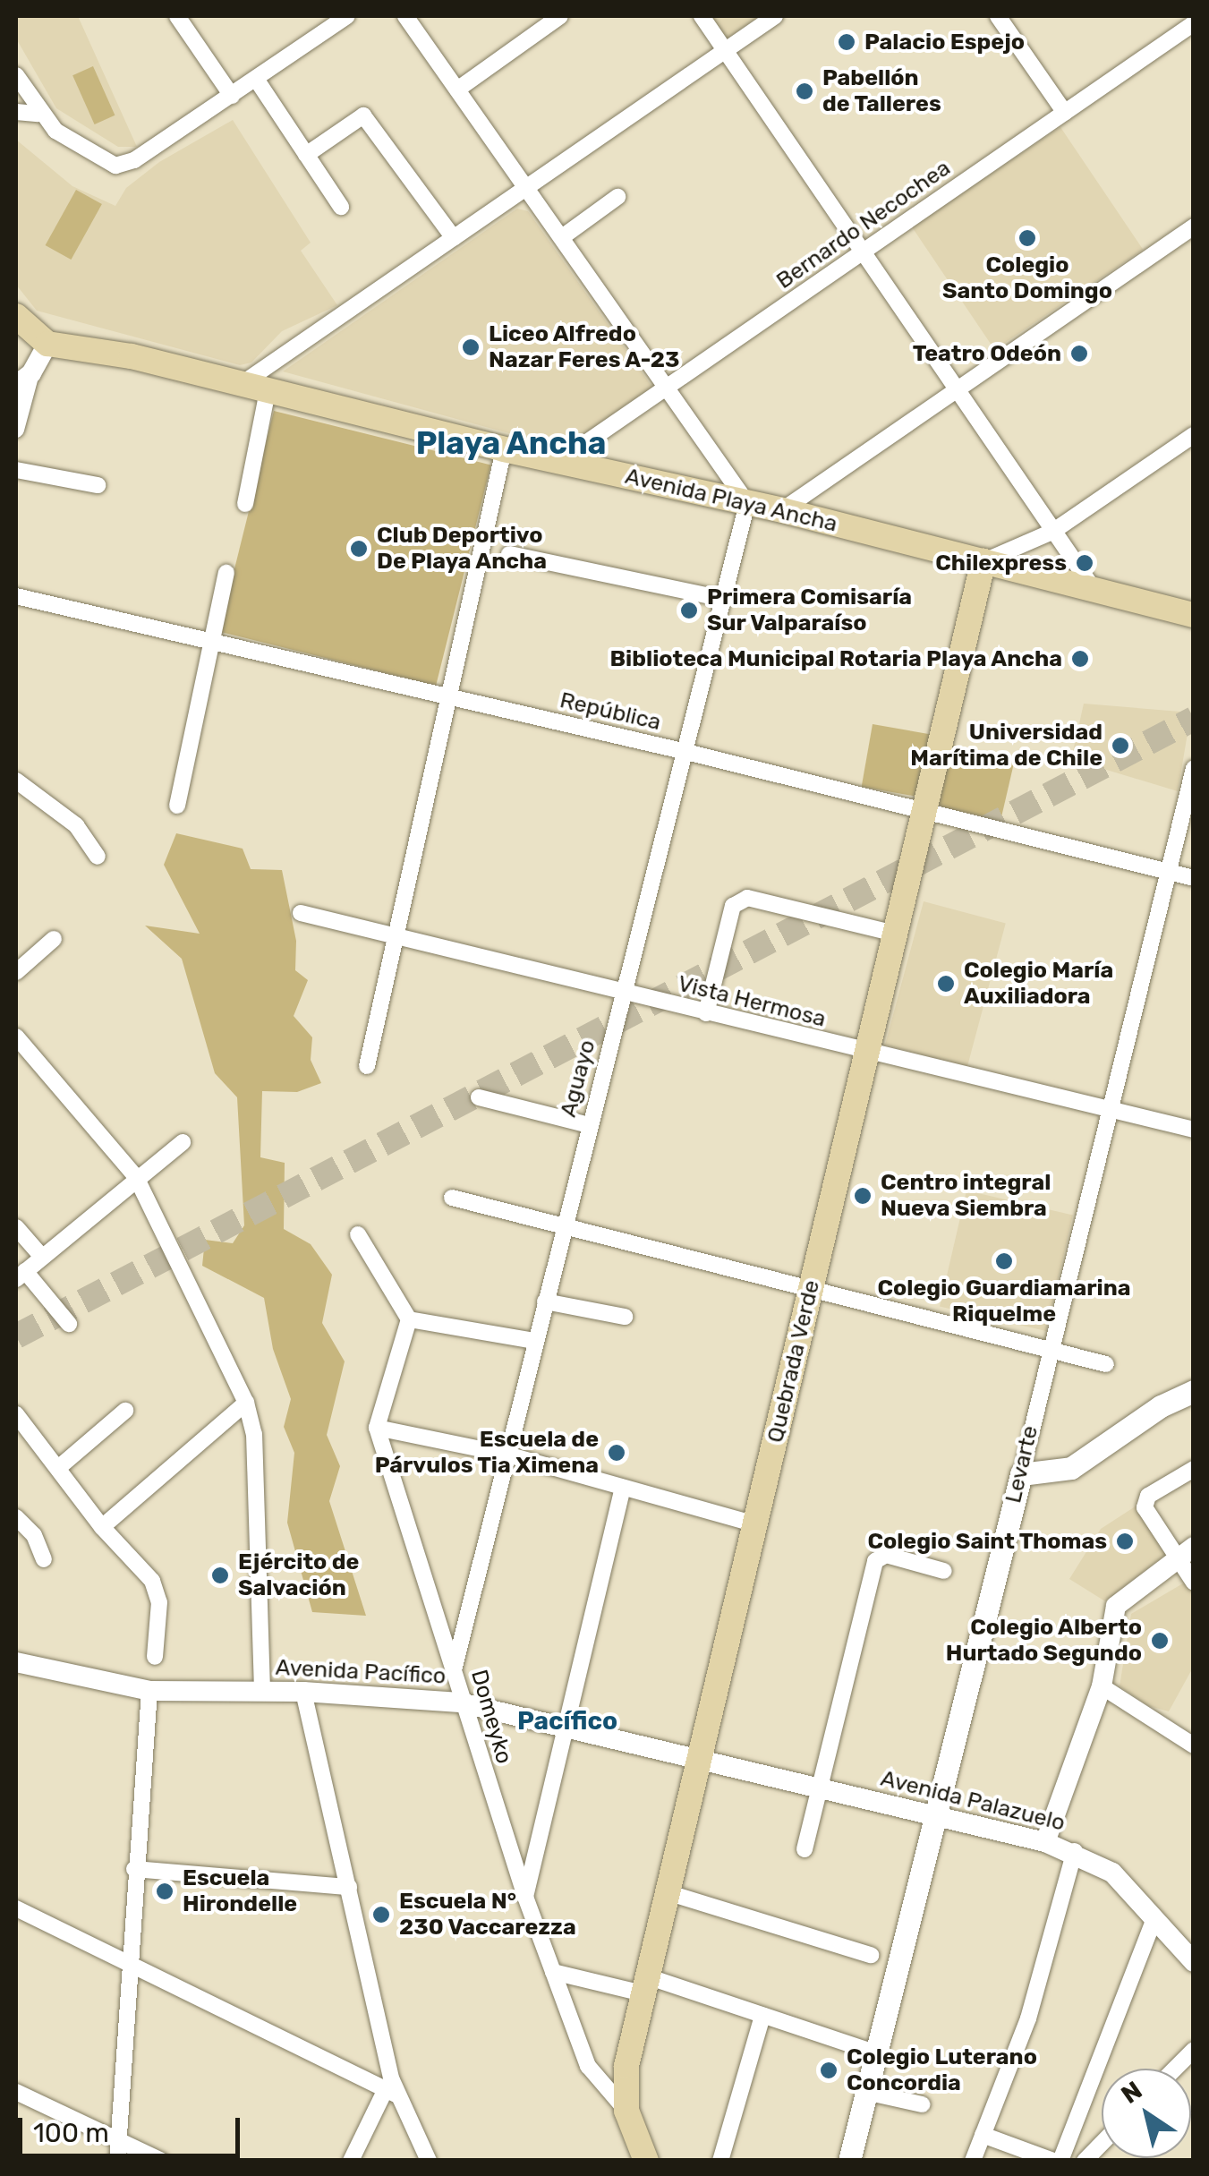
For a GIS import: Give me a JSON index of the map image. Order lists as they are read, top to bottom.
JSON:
{
  "streets": {
    "main road": ["Avenida Playa Ancha", "Quebrada Verde", "Levarte"],
    "street": [
      "Bernardo Necochea",
      "República",
      "Vista Hermosa",
      "Aguayo",
      "Avenida Pacífico",
      "Domeyko",
      "Avenida Palazuelo"
    ]
  },
  "crossings": [
    ["Bernardo Necochea", "Avenida Playa Ancha"],
    ["Avenida Playa Ancha", "Aguayo"],
    ["Avenida Playa Ancha", "Quebrada Verde"],
    ["República", "Aguayo"],
    ["República", "Quebrada Verde"],
    ["República", "Levarte"],
    ["Vista Hermosa", "Aguayo"],
    ["Vista Hermosa", "Quebrada Verde"],
    ["Vista Hermosa", "Levarte"],
    ["Aguayo", "Domeyko"],
    ["Quebrada Verde", "Avenida Pacífico"],
    ["Quebrada Verde", "Domeyko"],
    ["Quebrada Verde", "Avenida Palazuelo"],
    ["Levarte", "Avenida Palazuelo"],
    ["Avenida Pacífico", "Domeyko"],
    ["Avenida Pacífico", "Avenida Palazuelo"]
  ],
  "districts": ["Playa Ancha", "Pacífico"],
  "places": [
    "Palacio Espejo",
    "Pabellón de Talleres",
    "Colegio Santo Domingo",
    "Liceo Alfredo Nazar Feres A-23",
    "Teatro Odeón",
    "Club Deportivo De Playa Ancha",
    "Chilexpress",
    "Primera Comisaría Sur Valparaíso",
    "Biblioteca Municipal Rotaria Playa Ancha",
    "Universidad Marítima de Chile",
    "Colegio María Auxiliadora",
    "Centro integral Nueva Siembra",
    "Colegio Guardiamarina Riquelme",
    "Escuela de Párvulos Tia Ximena",
    "Colegio Saint Thomas",
    "Ejército de Salvación",
    "Colegio Alberto Hurtado Segundo",
    "Escuela Hirondelle",
    "Escuela N° 230 Vaccarezza",
    "Colegio Luterano Concordia"
  ],
  "scale_bar": "100 m",
  "north": "top left"
}
